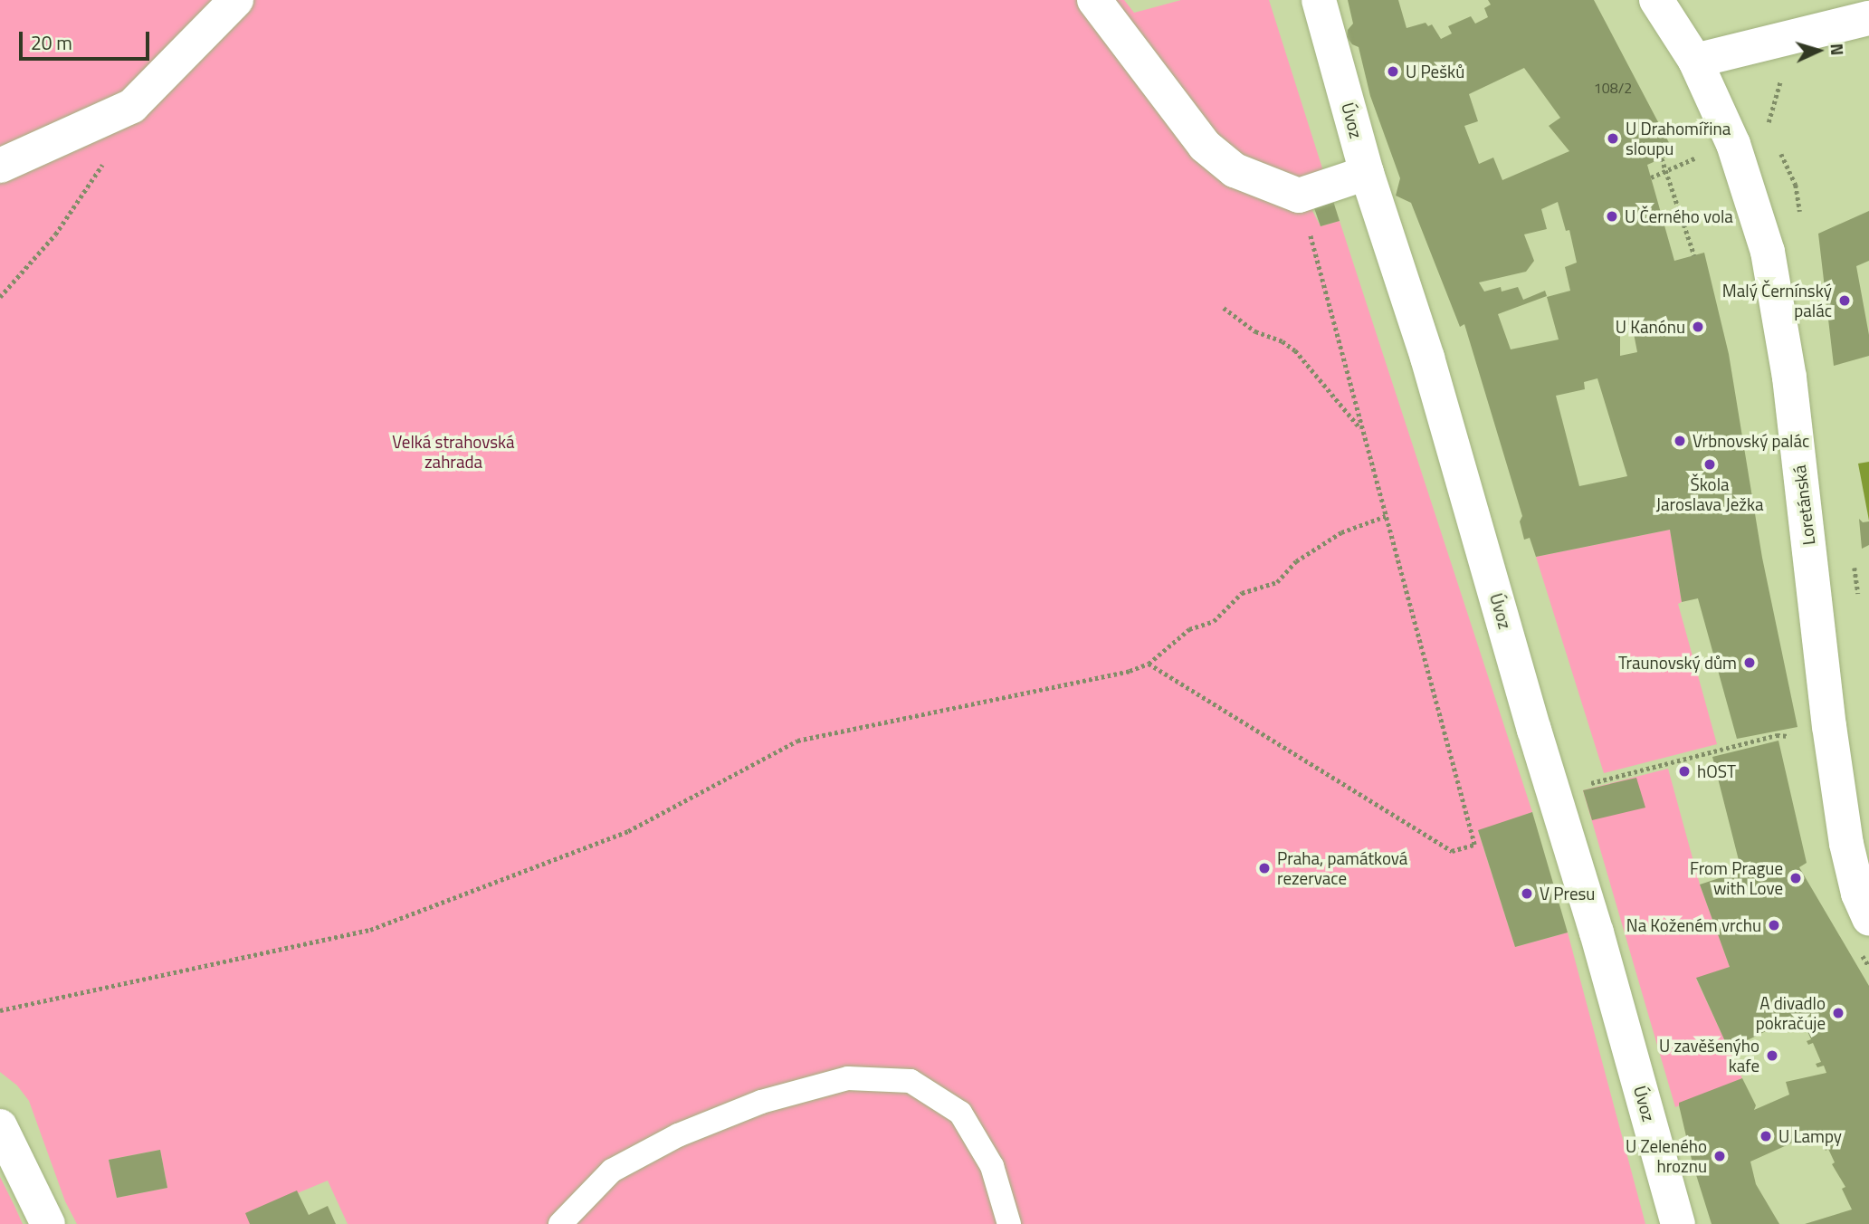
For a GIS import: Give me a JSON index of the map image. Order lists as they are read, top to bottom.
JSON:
{
  "streets": {
    "street": ["Úvoz", "Loretánská"]
  },
  "parks": ["Velká strahovská zahrada"],
  "places": [
    "U Pešků",
    "U Drahomířina sloupu",
    "U Černého vola",
    "Malý Černínský palác",
    "U Kanónu",
    "Vrbnovský palác",
    "Škola Jaroslava Ježka",
    "Traunovský dům",
    "hOST",
    "Praha, památková rezervace",
    "From Prague with Love",
    "V Presu",
    "Na Koženém vrchu",
    "A divadlo pokračuje",
    "U zavěšenýho kafe",
    "U Lampy",
    "U Zeleného hroznu"
  ],
  "house_numbers": ["108/2"],
  "scale_bar": "20 m",
  "north": "right"
}
